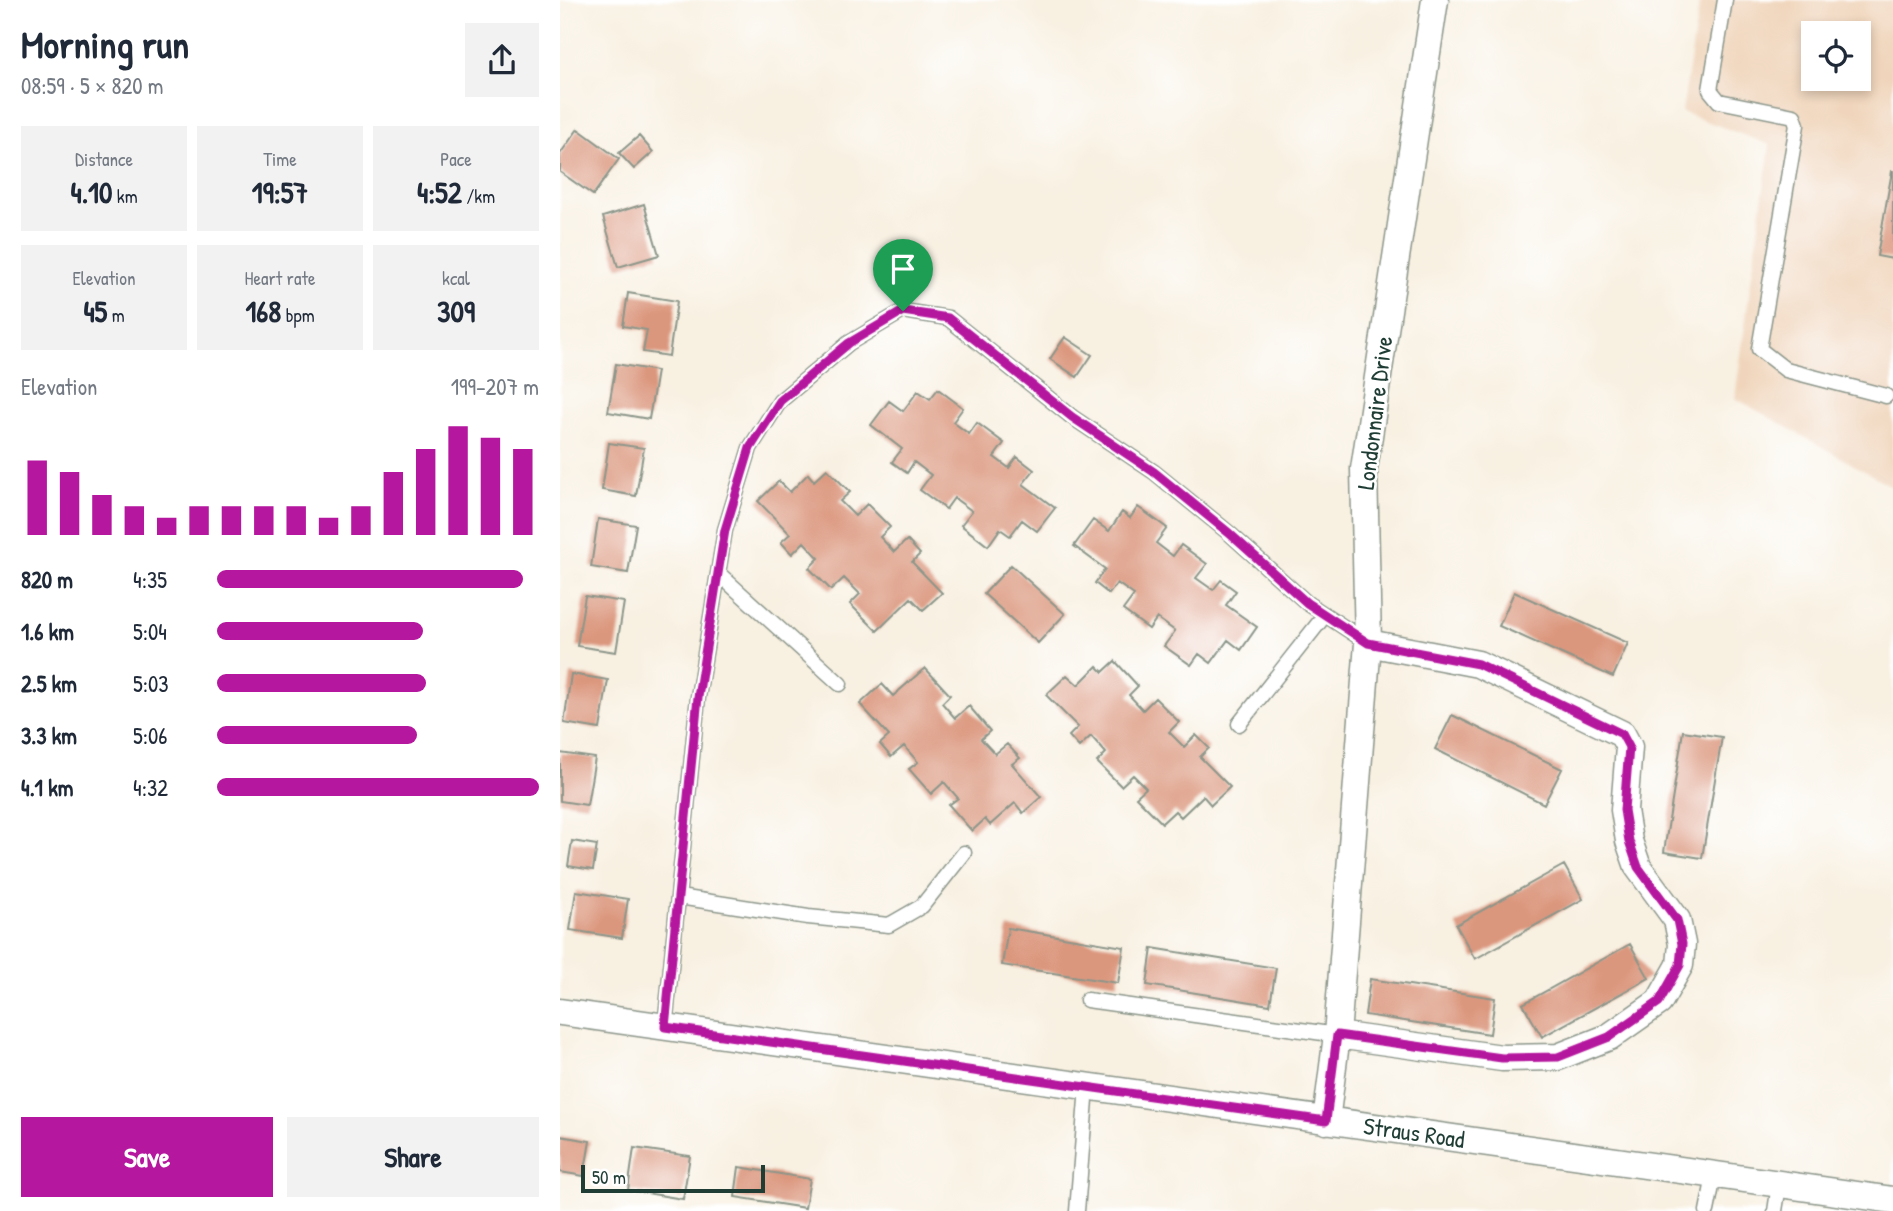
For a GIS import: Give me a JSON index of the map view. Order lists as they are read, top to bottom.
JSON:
{
  "streets": {
    "street": ["Londonnaire Drive", "Straus Road"]
  },
  "crossings": [
    ["Londonnaire Drive", "Straus Road"]
  ],
  "scale_bar": "50 m",
  "page": {
    "heading": ["Morning run", "08:59 · 5 × 820 m"],
    "stats": [
      ["Distance", "4.10 km"],
      ["Time", "19:57"],
      ["Pace", "4:52 /km"],
      ["Elevation", "45 m"],
      ["Heart rate", "168 bpm"],
      ["kcal", "309"]
    ],
    "chart": ["Elevation", "199–207 m"],
    "list": [
      {
        "name": "820 m",
        "note": "4:35"
      },
      {
        "name": "1.6 km",
        "note": "5:04"
      },
      {
        "name": "2.5 km",
        "note": "5:03"
      },
      {
        "name": "3.3 km",
        "note": "5:06"
      },
      {
        "name": "4.1 km",
        "note": "4:32"
      }
    ],
    "buttons": ["Save", "Share"],
    "scale": "50 m"
  }
}
